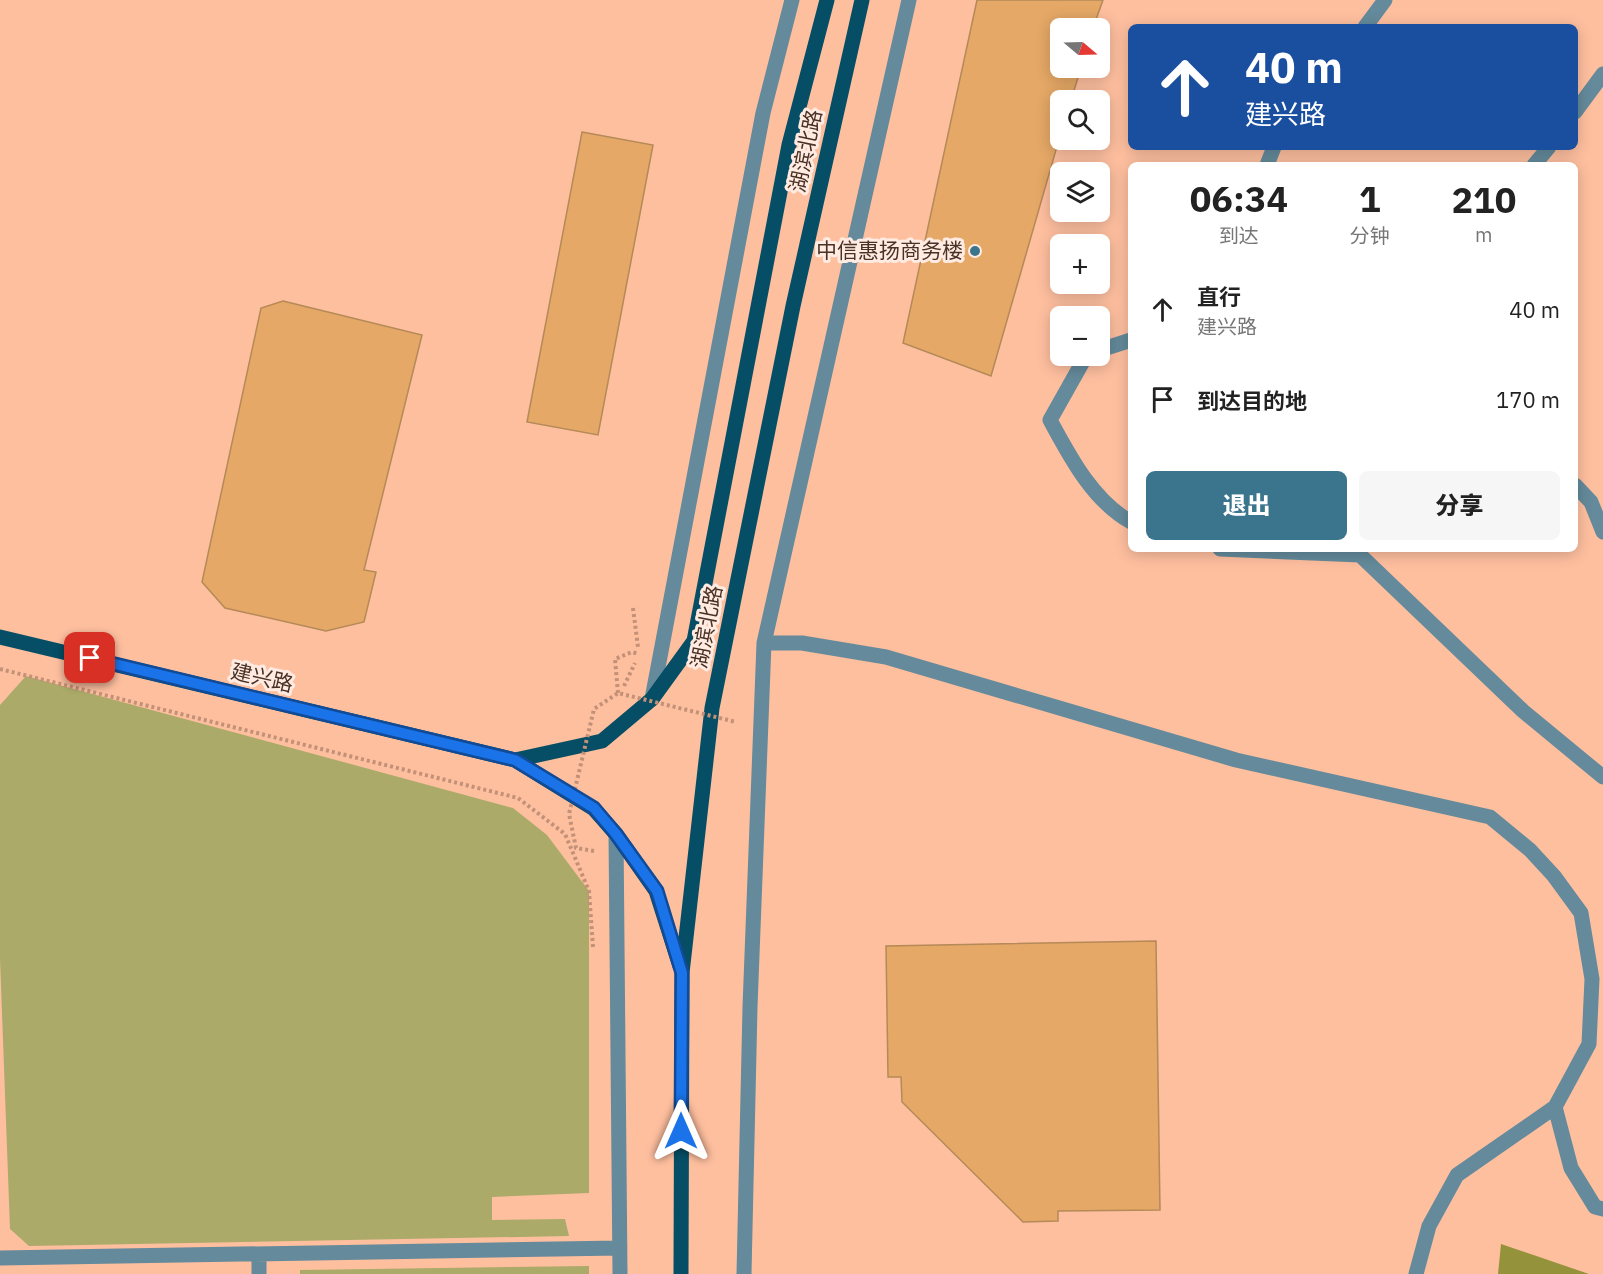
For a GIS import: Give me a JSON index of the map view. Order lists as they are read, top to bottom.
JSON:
{
  "streets": {
    "main road": ["湖滨北路", "建兴路"]
  },
  "crossings": [
    ["湖滨北路", "建兴路"]
  ],
  "places": ["中信惠扬商务楼"],
  "north": "right",
  "page": {
    "map_buttons": ["+", "−"],
    "turn": ["40 m", "建兴路"],
    "eta": [
      "06:34",
      "到达",
      "1",
      "分钟",
      "210",
      "m"
    ],
    "list": [
      {
        "name": "直行",
        "note": "建兴路",
        "value": "40 m"
      },
      {
        "name": "到达目的地",
        "value": "170 m"
      }
    ],
    "buttons": ["退出", "分享"]
  }
}
